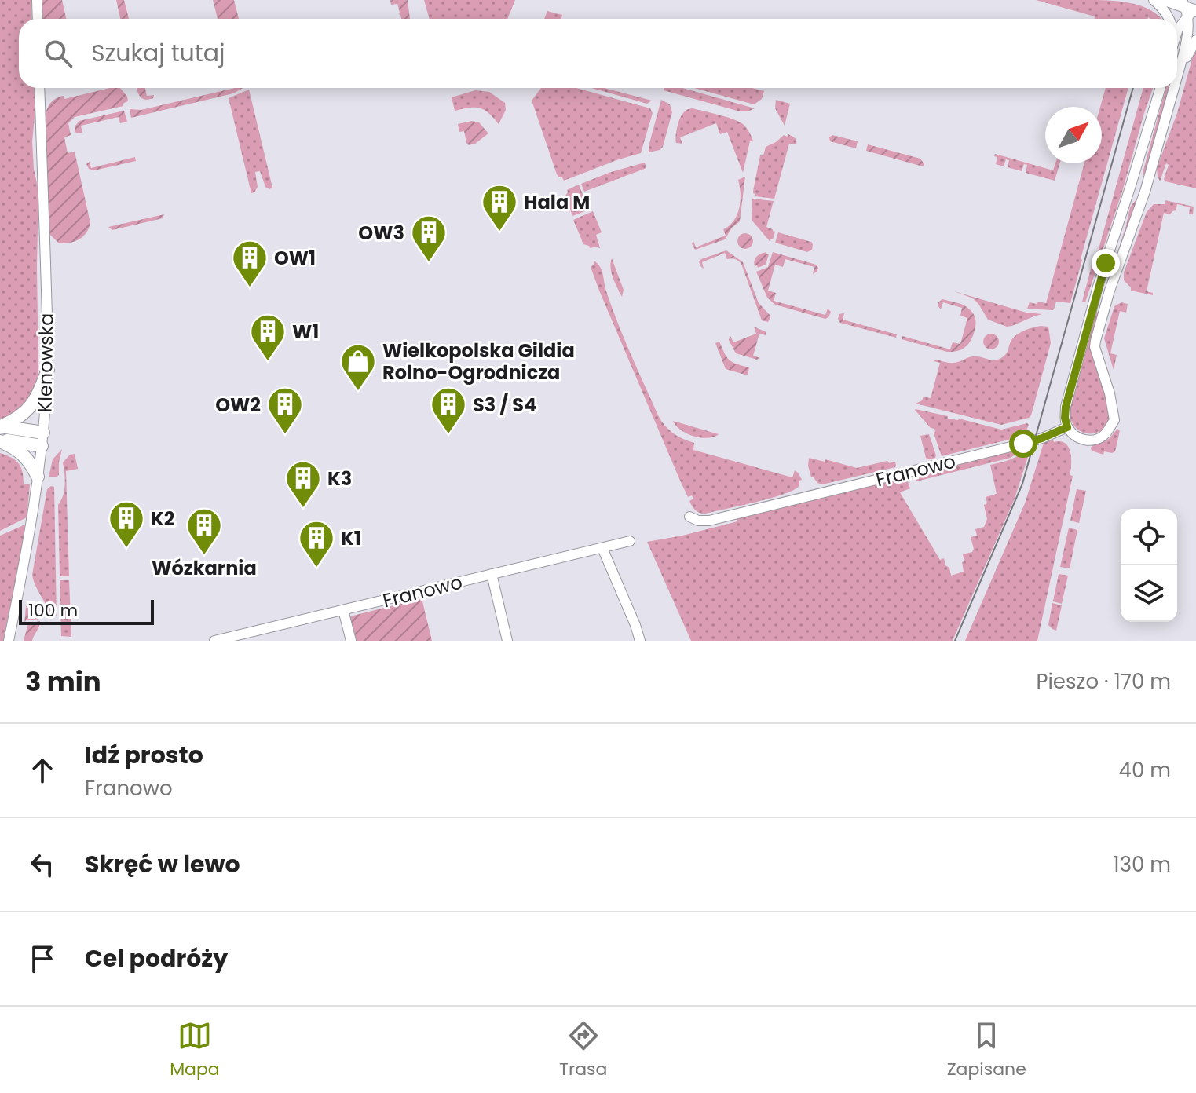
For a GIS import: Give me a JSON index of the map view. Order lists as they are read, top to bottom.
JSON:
{
  "streets": {
    "street": ["Klenowska", "Franowo"]
  },
  "places": {
    "building": [
      "Hala M",
      "OW3",
      "OW1",
      "W1",
      "OW2",
      "S3 / S4",
      "K3",
      "K2",
      "Wózkarnia",
      "K1"
    ],
    "shop": ["Wielkopolska Gildia Rolno-Ogrodnicza"]
  },
  "scale_bar": "100 m",
  "north": "top right",
  "page": {
    "search": "Szukaj tutaj",
    "scale": "100 m",
    "heading": ["3 min", "Pieszo · 170 m"],
    "list": [
      ["Idź prosto", "Franowo", "40 m"],
      ["Skręć w lewo", "130 m"],
      "Cel podróży"
    ],
    "nav": ["Mapa", "Trasa", "Zapisane"]
  }
}
